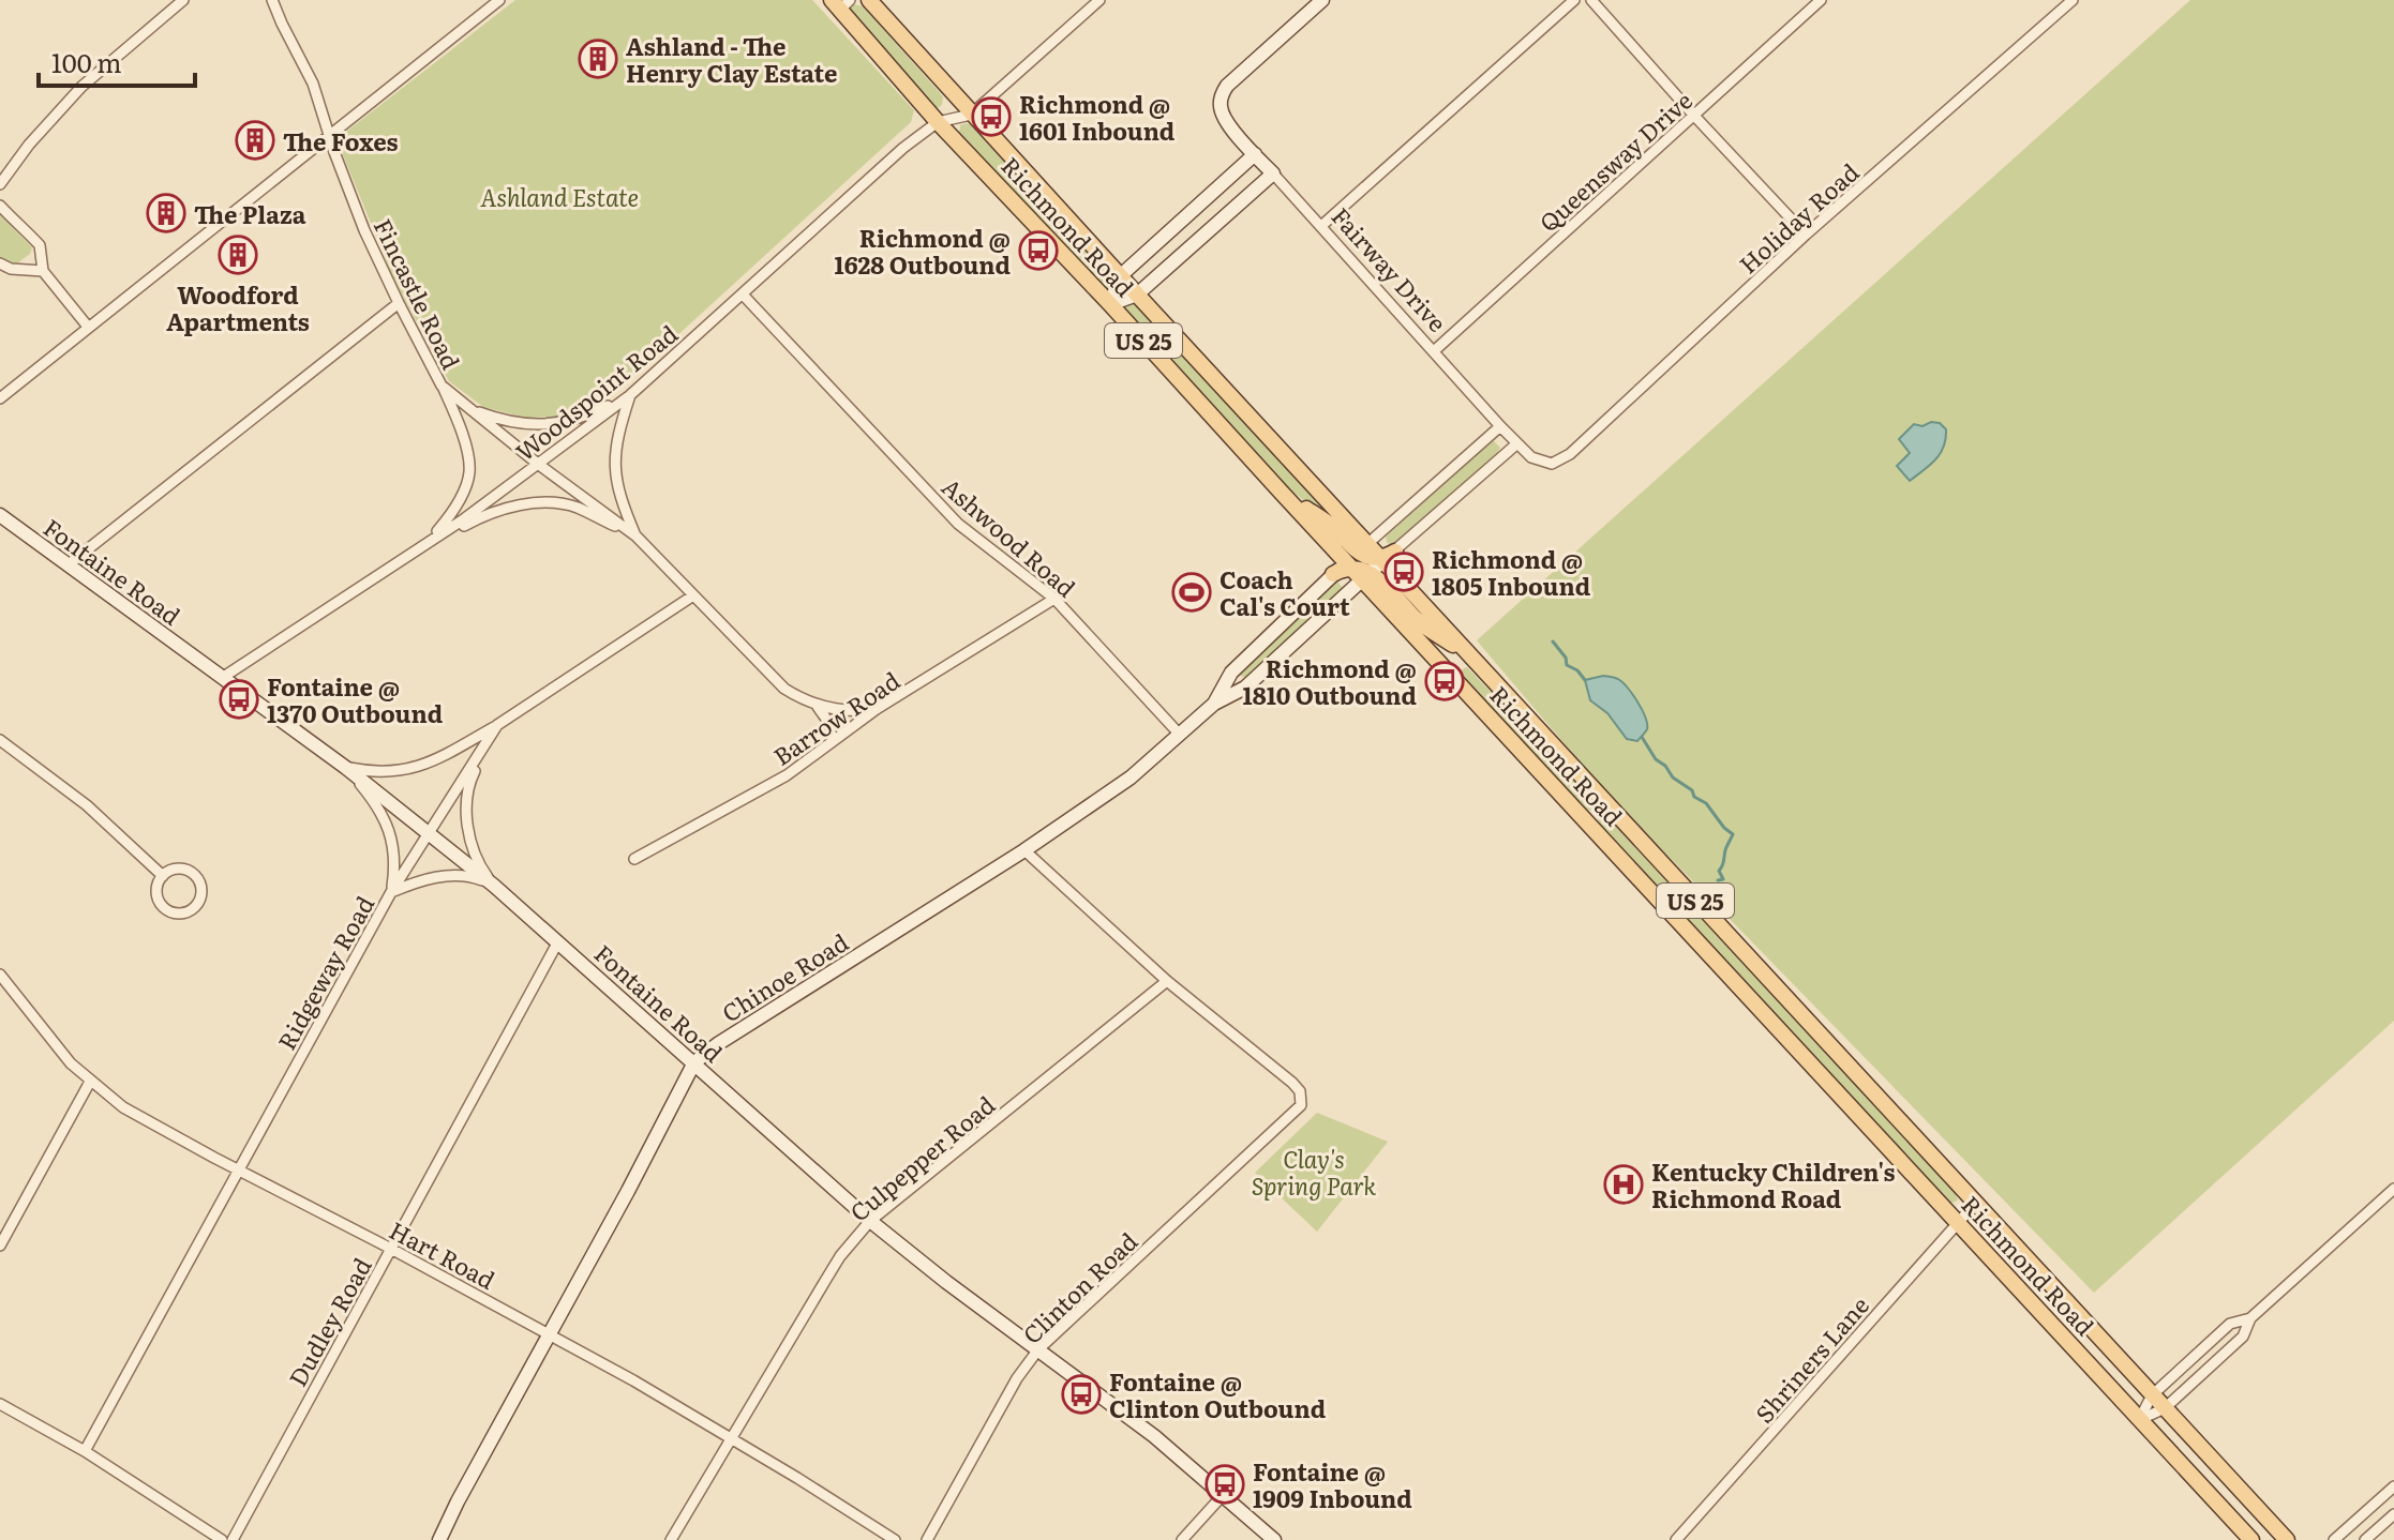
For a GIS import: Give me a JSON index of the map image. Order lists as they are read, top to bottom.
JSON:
{
  "streets": {
    "main road": ["Richmond Road", "US 25"],
    "street": [
      "Queensway Drive",
      "Holiday Road",
      "Fairway Drive",
      "Fincastle Road",
      "Woodspoint Road",
      "Ashwood Road",
      "Fontaine Road",
      "Barrow Road",
      "Ridgeway Road",
      "Chinoe Road",
      "Culpepper Road",
      "Hart Road",
      "Clinton Road",
      "Dudley Road",
      "Shriners Lane"
    ]
  },
  "crossings": [
    ["Queensway Drive", "Fairway Drive"],
    ["Holiday Road", "Fairway Drive"],
    ["Richmond Road", "Woodspoint Road"],
    ["Richmond Road", "Chinoe Road"],
    ["Richmond Road", "Shriners Lane"],
    ["Fincastle Road", "Woodspoint Road"],
    ["Fincastle Road", "Barrow Road"],
    ["Fincastle Road", "Ridgeway Road"],
    ["Woodspoint Road", "Ashwood Road"],
    ["Woodspoint Road", "Fontaine Road"],
    ["Ashwood Road", "Barrow Road"],
    ["Ashwood Road", "Chinoe Road"],
    ["Fontaine Road", "Ridgeway Road"],
    ["Fontaine Road", "Chinoe Road"],
    ["Fontaine Road", "Culpepper Road"],
    ["Fontaine Road", "Clinton Road"],
    ["Fontaine Road", "Dudley Road"],
    ["Ridgeway Road", "Hart Road"],
    ["Chinoe Road", "Hart Road"],
    ["Culpepper Road", "Hart Road"],
    ["Culpepper Road", "Clinton Road"],
    ["Hart Road", "Dudley Road"]
  ],
  "parks": ["Ashland Estate", "Clay's Spring Park"],
  "places": {
    "building": [
      "Ashland - The Henry Clay Estate",
      "The Foxes",
      "The Plaza",
      "Woodford Apartments"
    ],
    "bus stop": [
      "Richmond @ 1601 Inbound",
      "Richmond @ 1628 Outbound",
      "Richmond @ 1805 Inbound",
      "Richmond @ 1810 Outbound",
      "Fontaine @ 1370 Outbound",
      "Fontaine @ Clinton Outbound",
      "Fontaine @ 1909 Inbound"
    ],
    "sports": ["Coach Cal's Court"],
    "hospital": ["Kentucky Children's Richmond Road"]
  },
  "scale_bar": "100 m"
}
